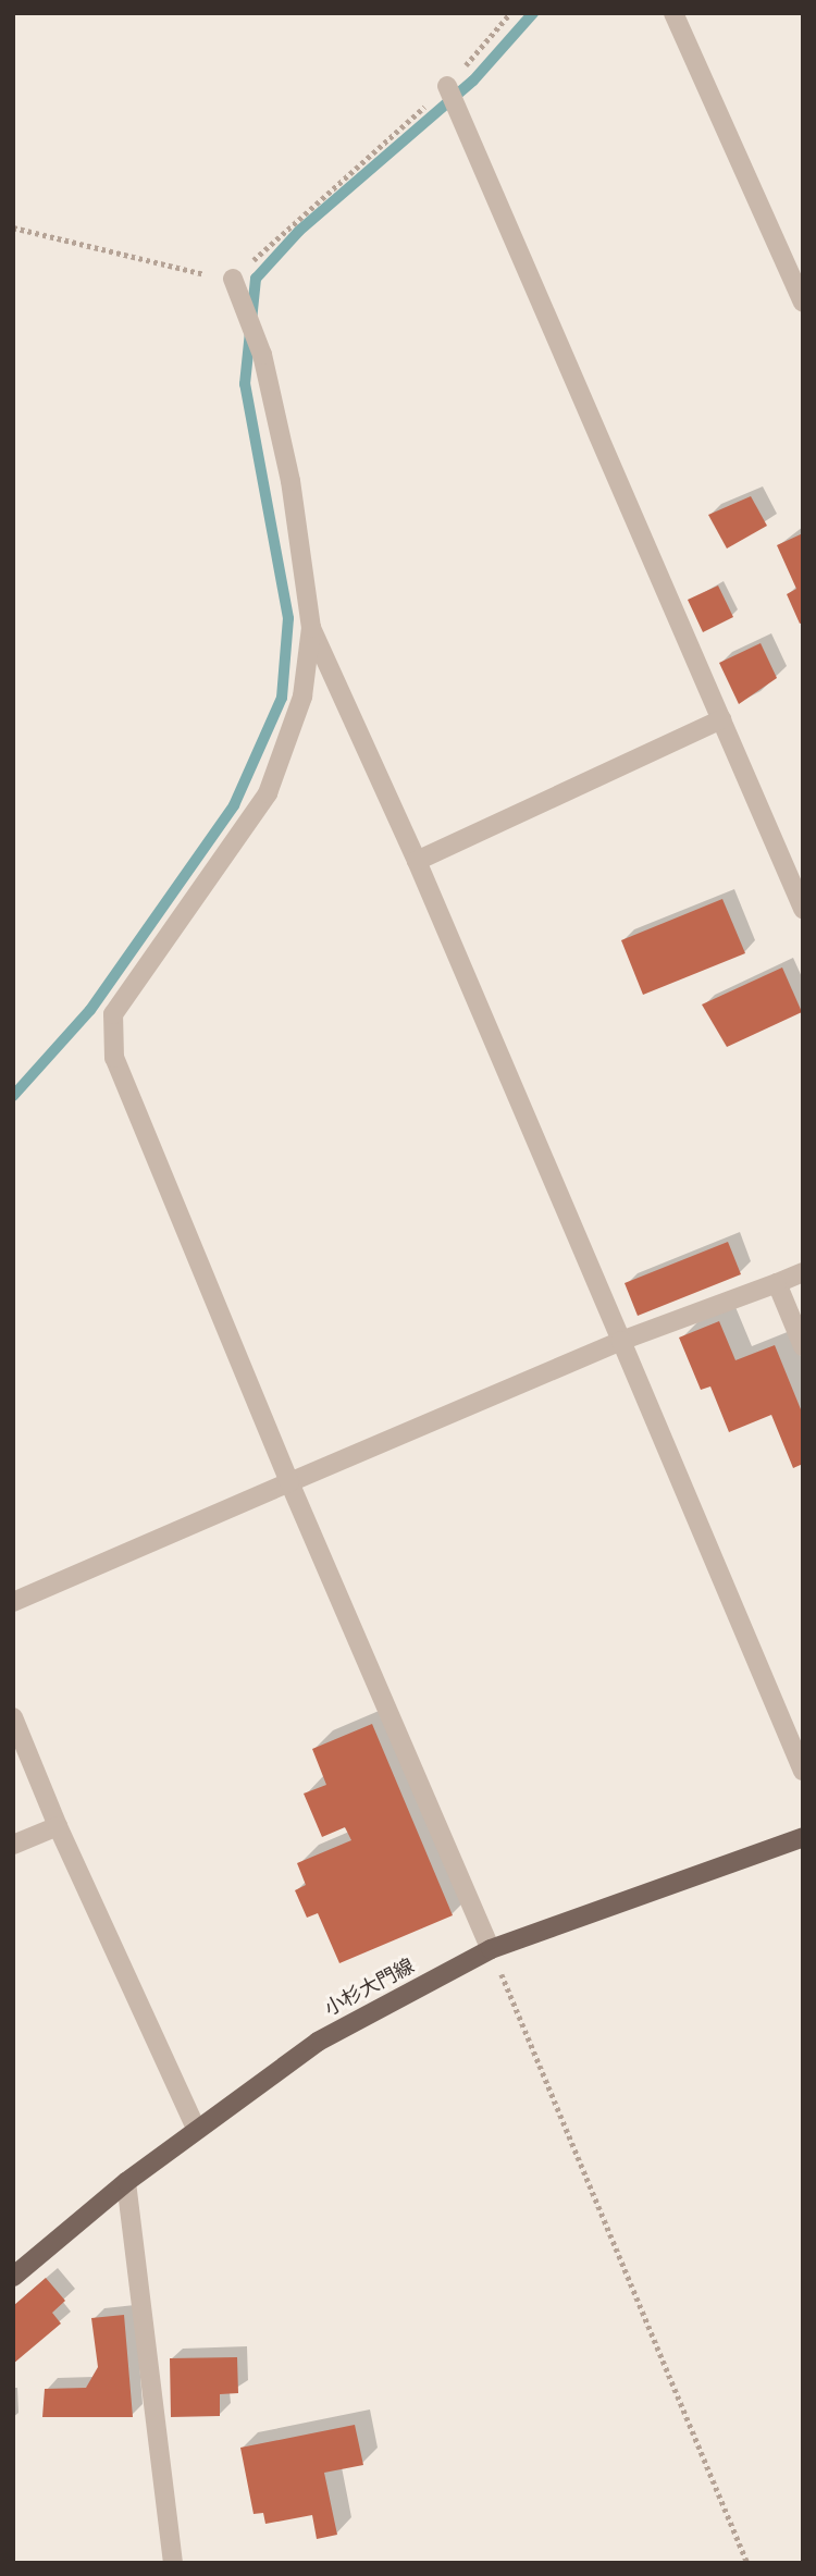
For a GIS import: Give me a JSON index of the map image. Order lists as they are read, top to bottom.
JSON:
{
  "streets": {
    "main road": ["小杉大門線"]
  }
}
